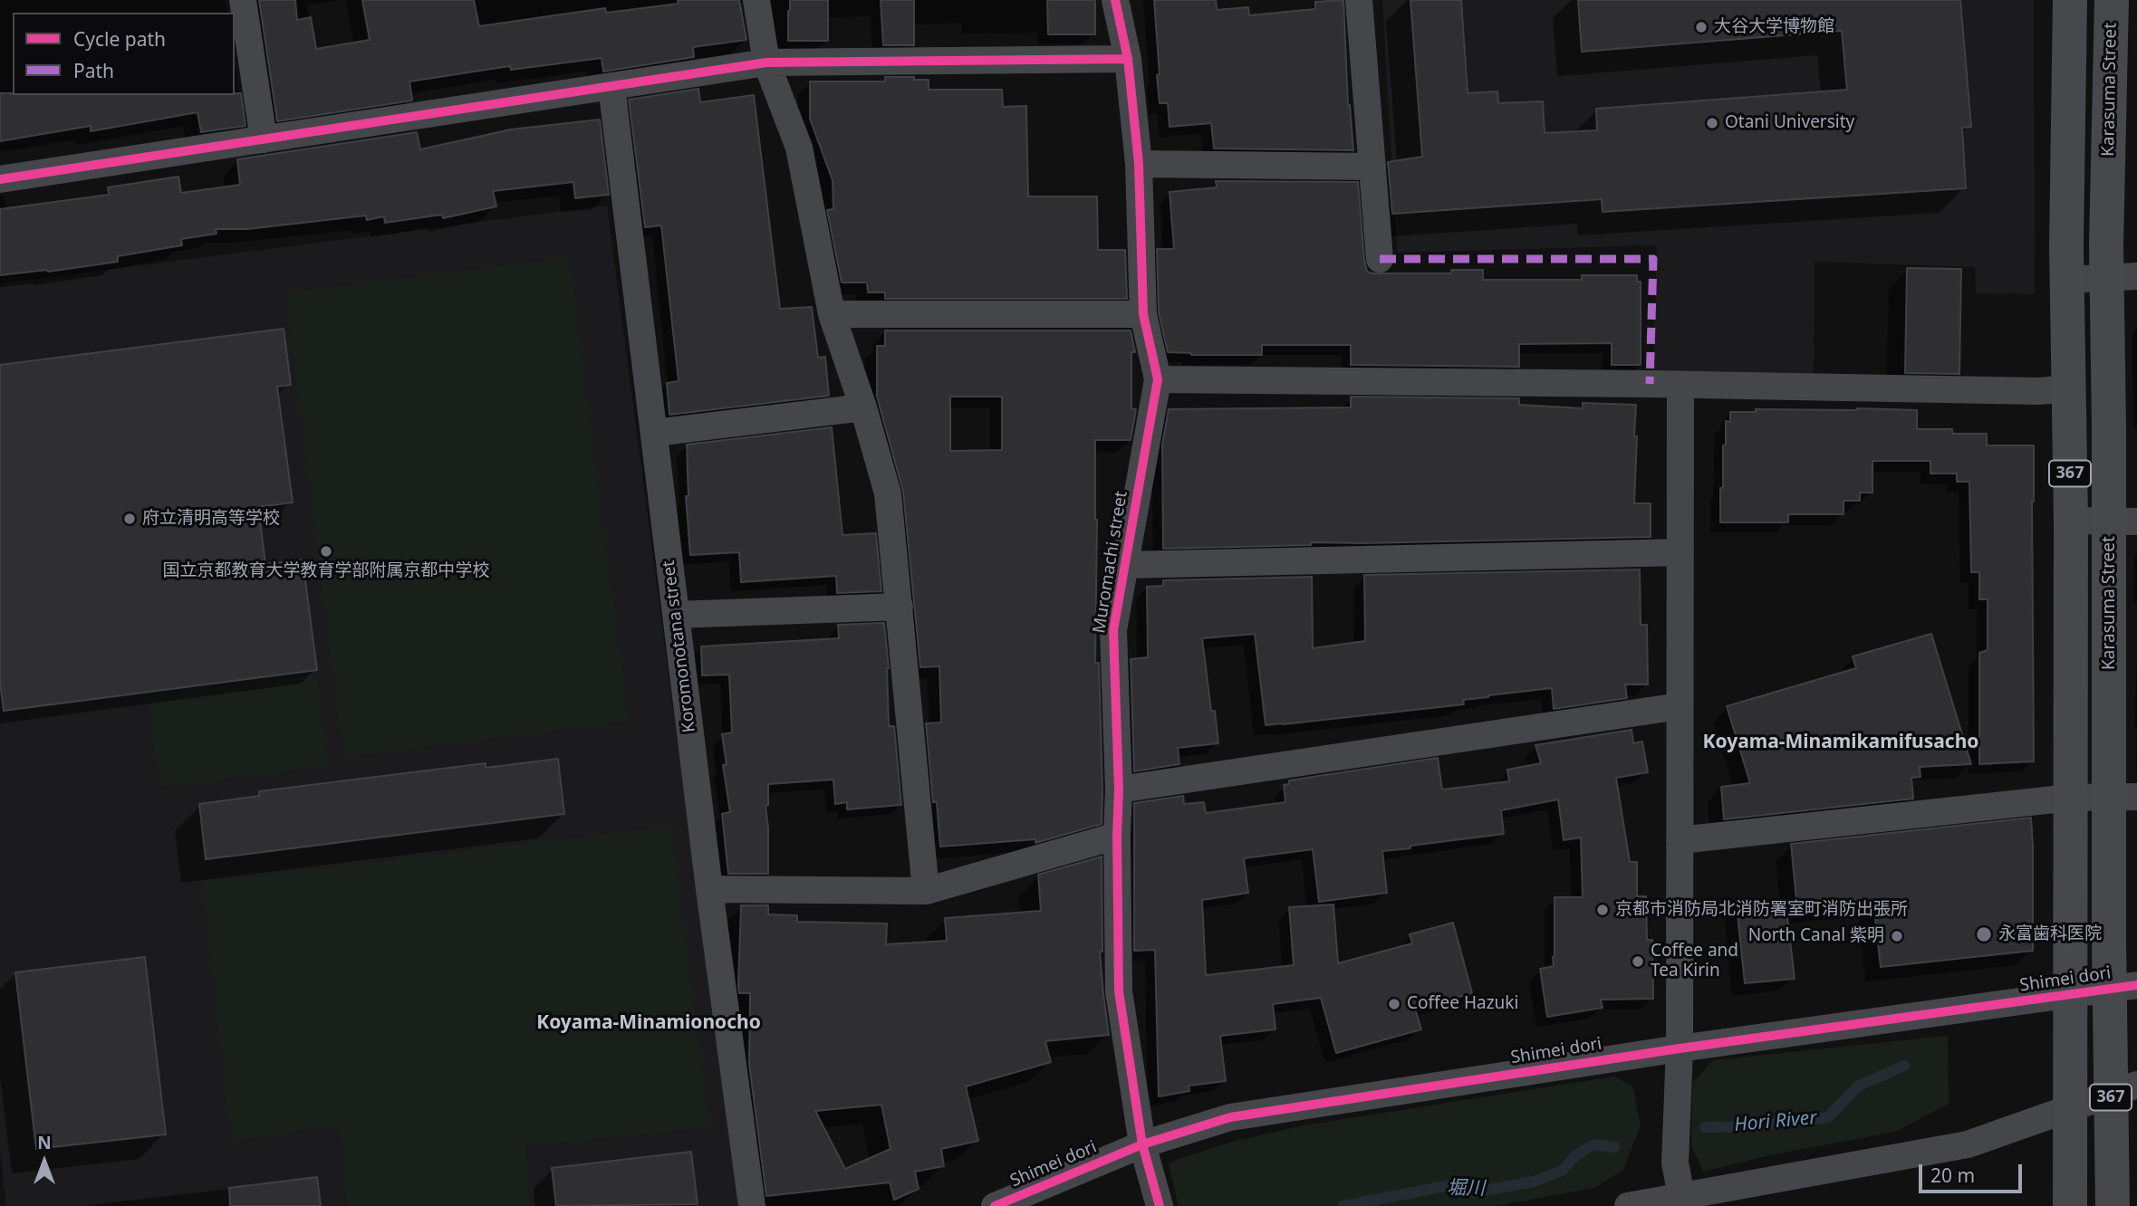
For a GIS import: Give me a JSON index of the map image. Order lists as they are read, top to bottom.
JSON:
{
  "streets": {
    "highway": ["Karasuma Street", "367"],
    "street": ["Muromachi street", "Koromonotana street", "Shimei dori"]
  },
  "crossings": [
    ["Karasuma Street", "Shimei dori"],
    ["367", "Shimei dori"],
    ["Muromachi street", "Shimei dori"]
  ],
  "districts": ["Koyama-Minamikamifusacho", "Koyama-Minamionocho"],
  "water": ["Hori River", "堀川"],
  "places": [
    "大谷大学博物館",
    "Otani University",
    "府立清明高等学校",
    "国立京都教育大学教育学部附属京都中学校",
    "京都市消防局北消防署室町消防出張所",
    "永富歯科医院",
    "North Canal 紫明",
    "Coffee and Tea Kirin",
    "Coffee Hazuki"
  ],
  "legend": ["Cycle path", "Path"],
  "scale_bar": "20 m",
  "north": "top"
}
